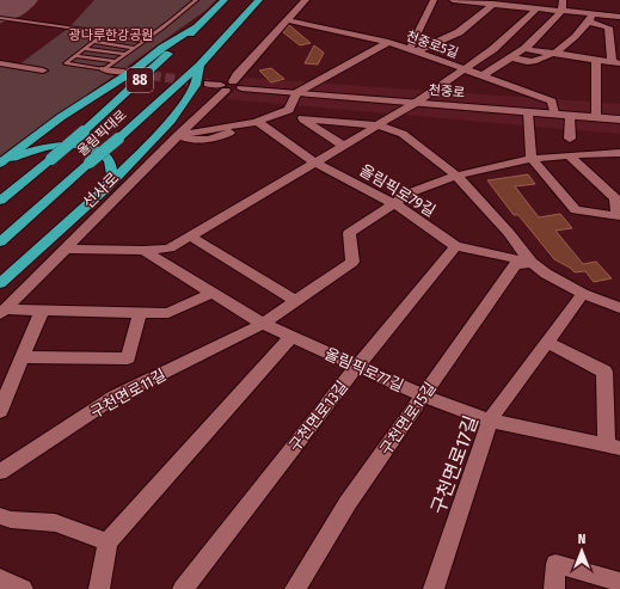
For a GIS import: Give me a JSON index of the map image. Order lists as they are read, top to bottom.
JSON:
{
  "streets": {
    "highway": ["88", "올림픽대로"],
    "street": [
      "천중로5길",
      "천중로",
      "선사로",
      "올림픽로79길",
      "올림픽로77길",
      "구천면로11길",
      "구천면로13길",
      "구천면로15길",
      "구천면로17길"
    ]
  },
  "crossings": [
    ["천중로5길", "천중로"],
    ["올림픽로79길", "구천면로13길"],
    ["올림픽로79길", "구천면로15길"],
    ["올림픽로79길", "구천면로17길"],
    ["올림픽로77길", "구천면로11길"],
    ["올림픽로77길", "구천면로13길"],
    ["올림픽로77길", "구천면로15길"],
    ["올림픽로77길", "구천면로17길"]
  ],
  "parks": ["광나루한강공원"],
  "north": "top"
}
